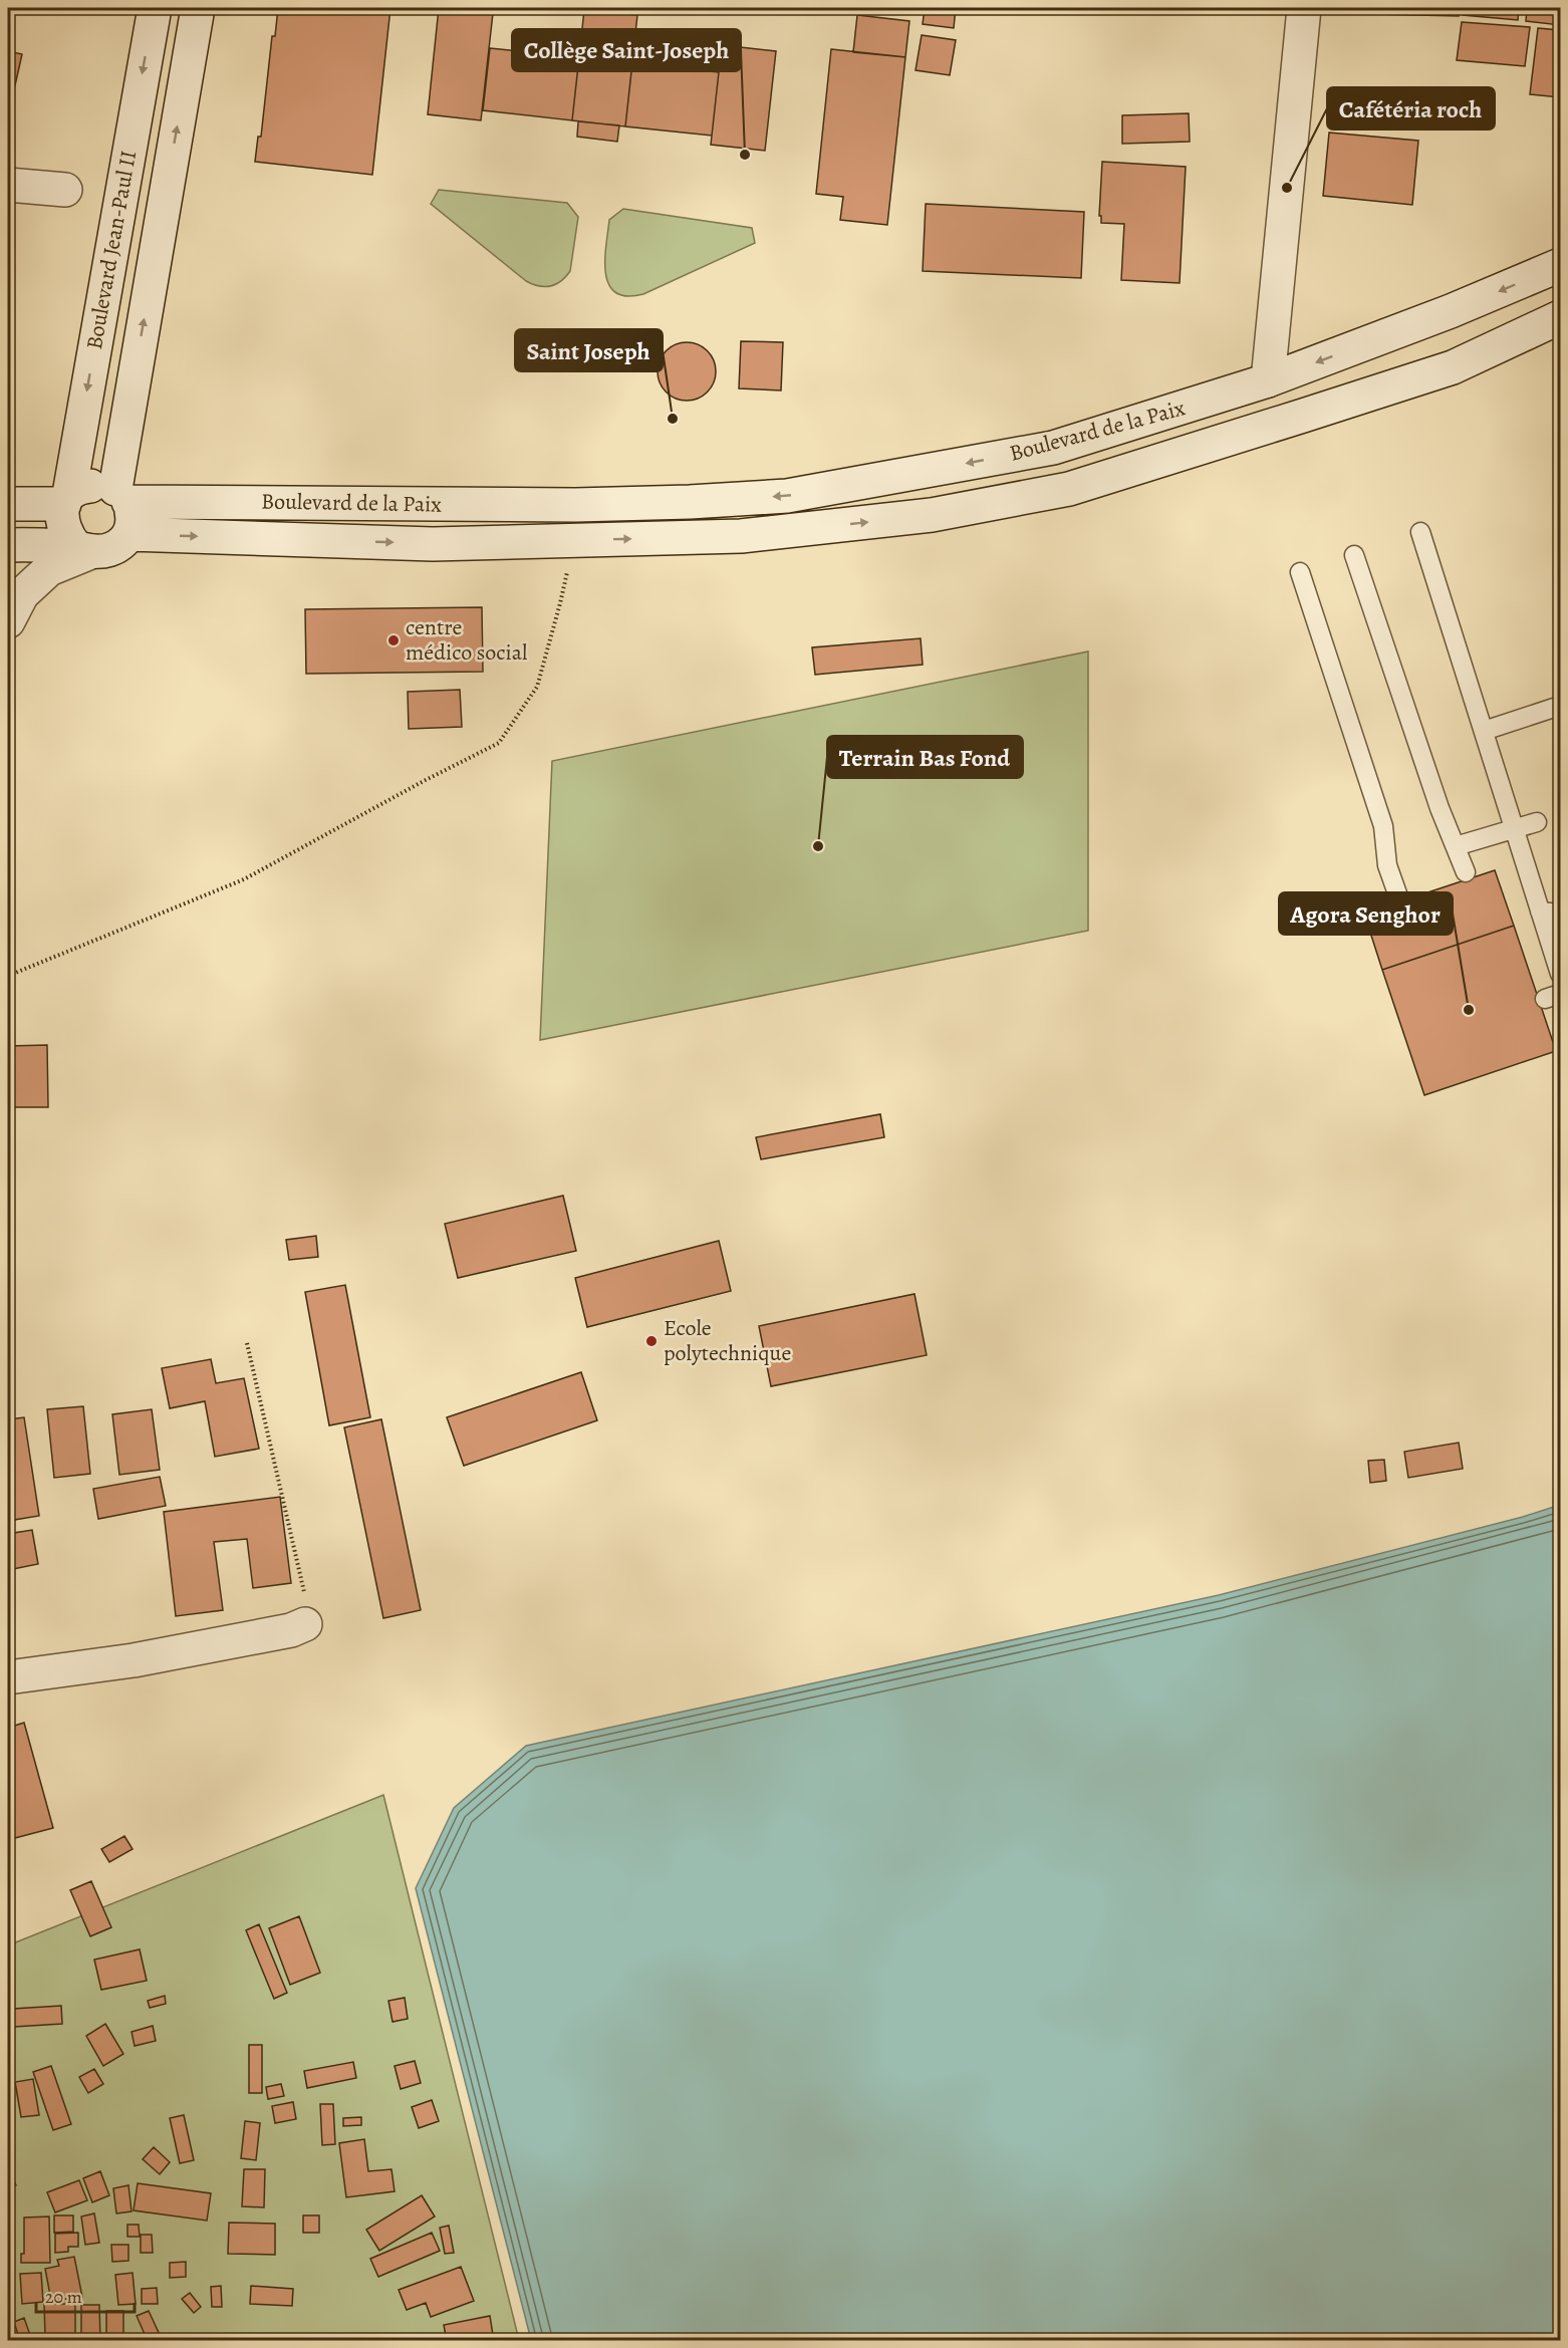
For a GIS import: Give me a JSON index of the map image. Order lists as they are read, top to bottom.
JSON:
{
  "streets": {
    "main road": ["Boulevard Jean-Paul II", "Boulevard de la Paix"]
  },
  "crossings": [
    ["Boulevard Jean-Paul II", "Boulevard de la Paix"]
  ],
  "places": [
    "Collège Saint-Joseph",
    "Cafétéria roch",
    "Saint Joseph",
    "centre médico social",
    "Terrain Bas Fond",
    "Agora Senghor",
    "Ecole polytechnique"
  ],
  "scale_bar": "20 m"
}
